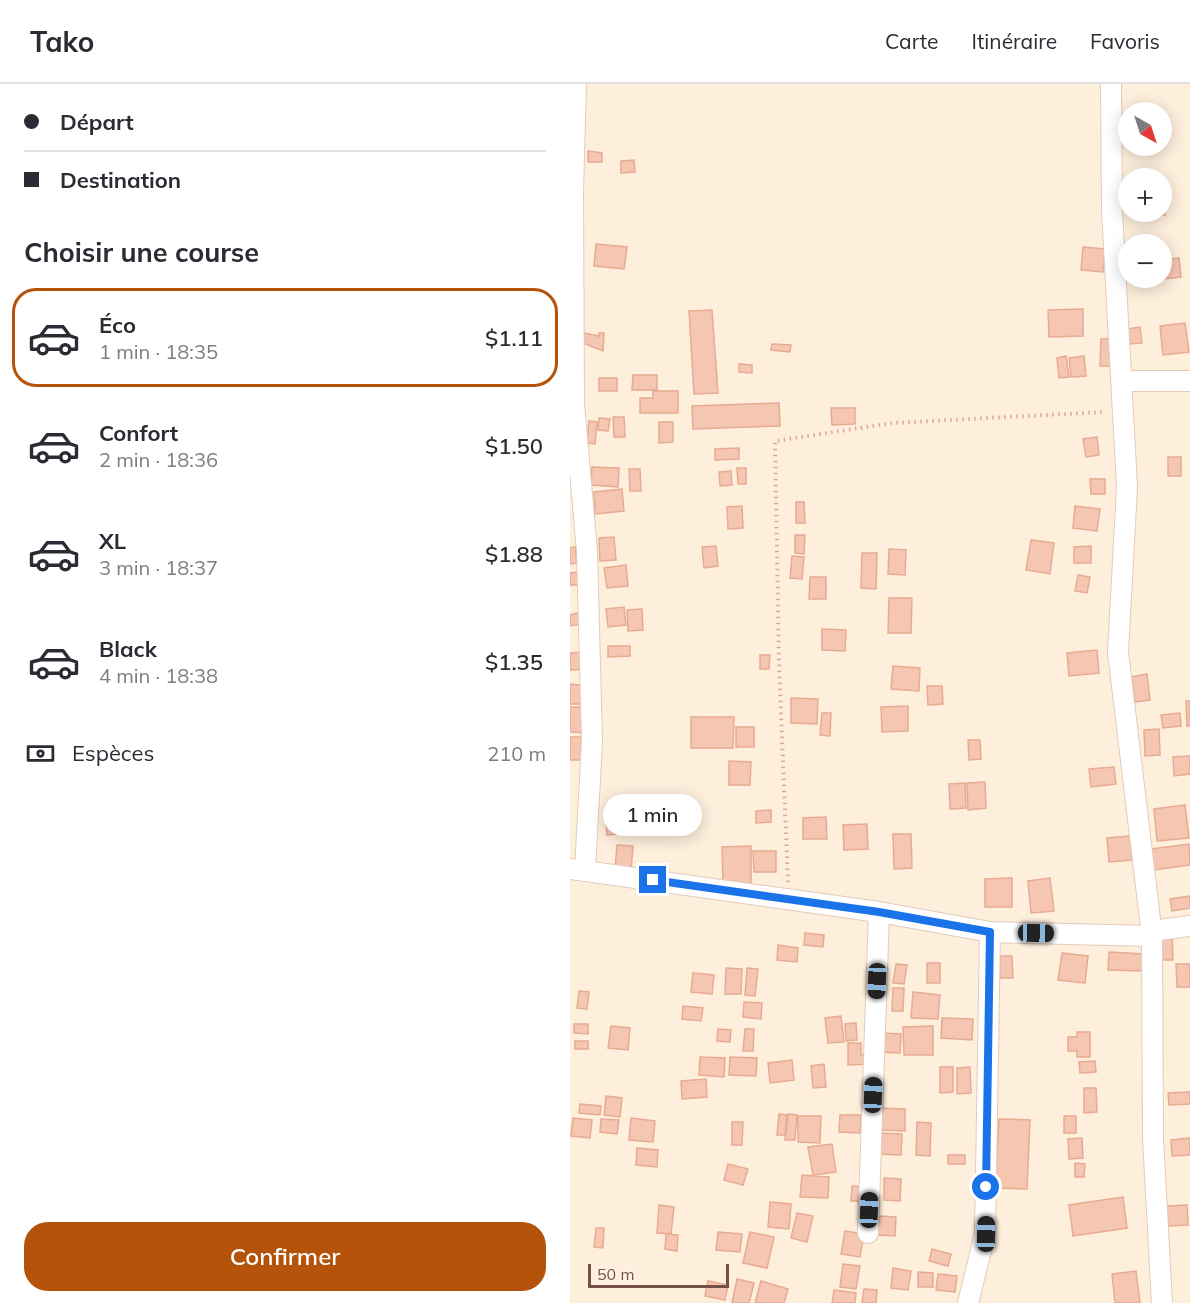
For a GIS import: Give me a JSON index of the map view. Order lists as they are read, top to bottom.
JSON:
{
  "scale_bar": "50 m",
  "north": "bottom right",
  "page": {
    "header": "Tako",
    "nav": ["Carte", "Itinéraire", "Favoris"],
    "banner": ["Départ", "Destination"],
    "map_buttons": ["+", "−"],
    "heading": "Choisir une course",
    "list": [
      {
        "name": "Éco",
        "note": "1 min · 18:35",
        "value": "$1.11"
      },
      {
        "name": "Confort",
        "note": "2 min · 18:36",
        "value": "$1.50"
      },
      {
        "name": "XL",
        "note": "3 min · 18:37",
        "value": "$1.88"
      },
      {
        "name": "Black",
        "note": "4 min · 18:38",
        "value": "$1.35"
      }
    ],
    "pay": ["Espèces", "210 m"],
    "bubble": "1 min",
    "buttons": "Confirmer",
    "scale": "50 m"
  }
}
